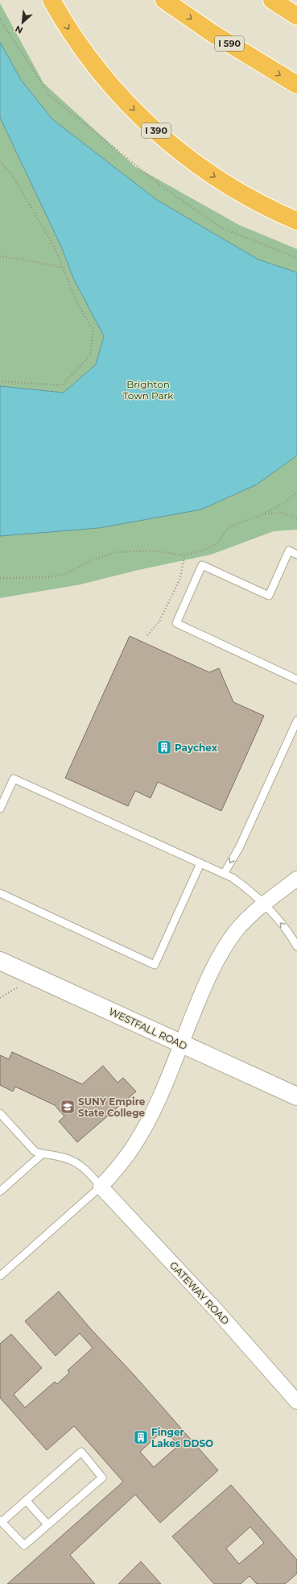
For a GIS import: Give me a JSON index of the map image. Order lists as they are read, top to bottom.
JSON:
{
  "streets": {
    "highway": ["I 590", "I 390"],
    "street": ["WESTFALL ROAD", "GATEWAY ROAD"]
  },
  "parks": ["Brighton Town Park"],
  "places": {
    "building": ["Paychex", "Finger Lakes DDSO"],
    "school or university": ["SUNY Empire State College"]
  },
  "north": "bottom left"
}
